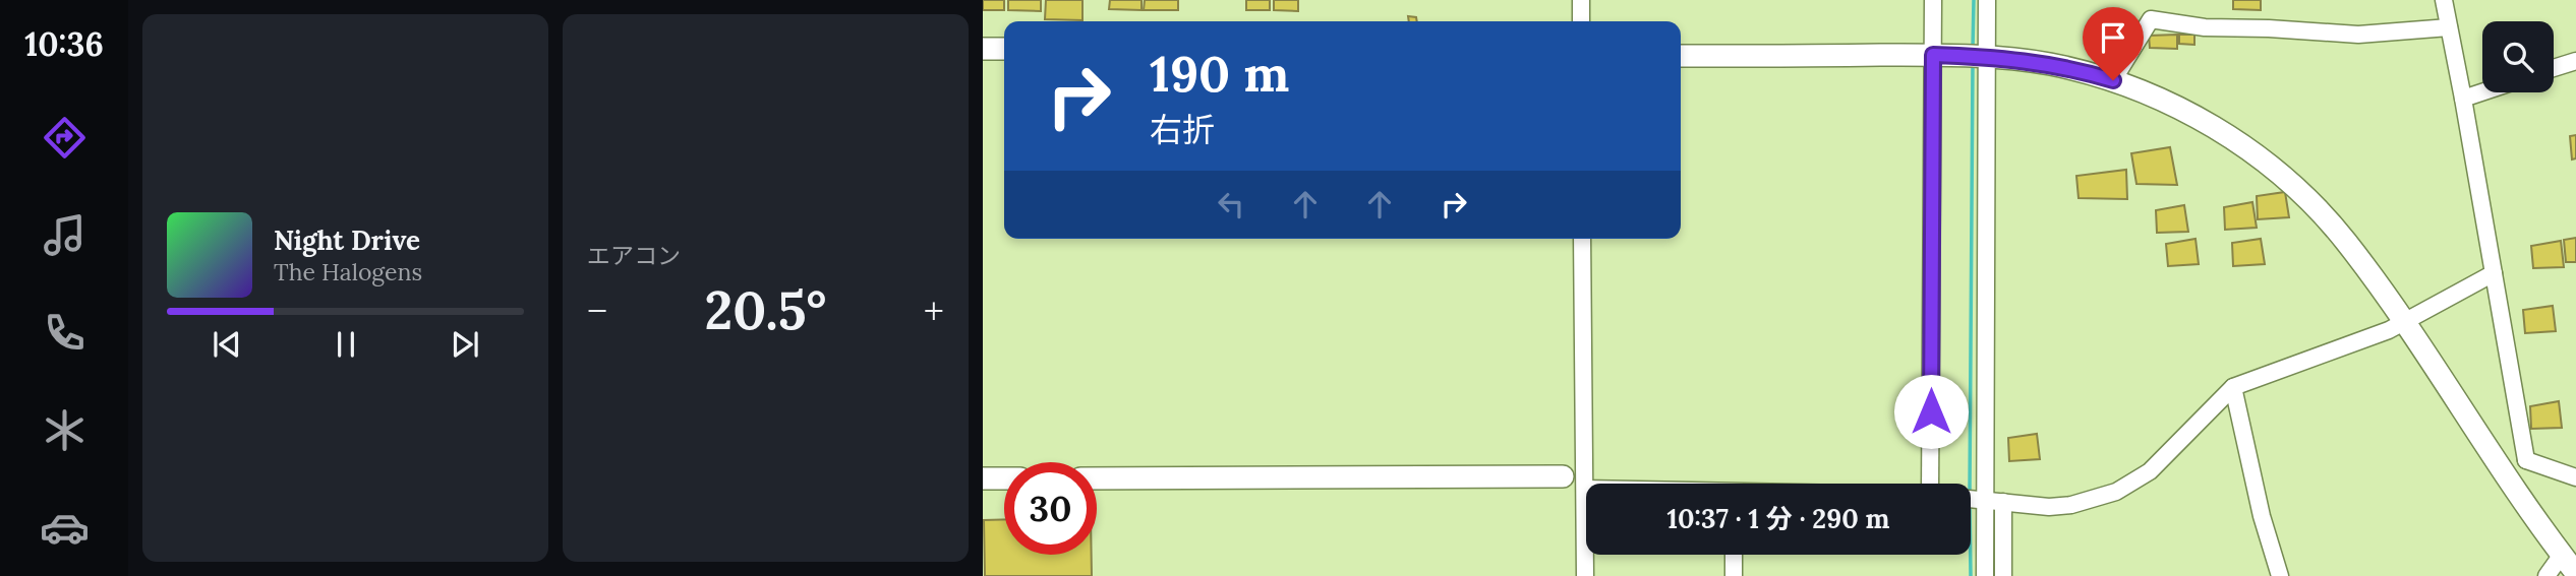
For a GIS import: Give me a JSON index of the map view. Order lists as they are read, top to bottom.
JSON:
{
  "page": {
    "tabs": "10:36",
    "tile": "エアコン",
    "turn": ["190 m", "右折"],
    "song": ["Night Drive", "The Halogens"],
    "heat": ["−", "20.5°", "+"],
    "limit": "30",
    "trip": "10:37 · 1 分 · 290 m"
  }
}
